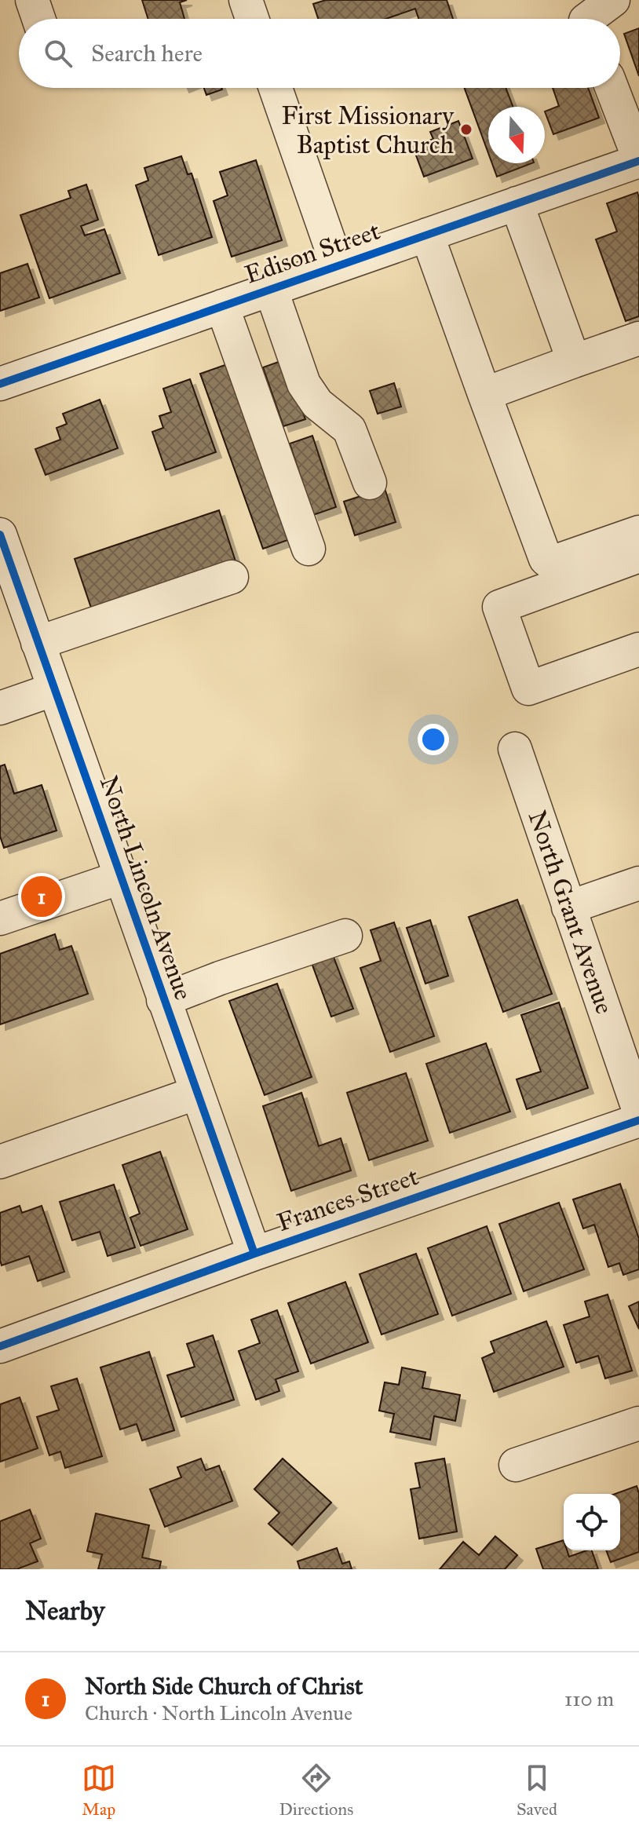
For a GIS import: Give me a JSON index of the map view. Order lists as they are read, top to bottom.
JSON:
{
  "streets": {
    "street": [
      "Edison Street",
      "North Lincoln Avenue",
      "North Grant Avenue",
      "Frances Street"
    ]
  },
  "crossings": [
    ["North Lincoln Avenue", "Frances Street"]
  ],
  "places": ["First Missionary Baptist Church"],
  "north": "bottom",
  "page": {
    "search": "Search here",
    "pins": "1",
    "heading": "Nearby",
    "list": [
      {
        "mark": "1",
        "name": "North Side Church of Christ",
        "note": "Church · North Lincoln Avenue",
        "value": "110 m"
      }
    ],
    "nav": ["Map", "Directions", "Saved"]
  }
}
